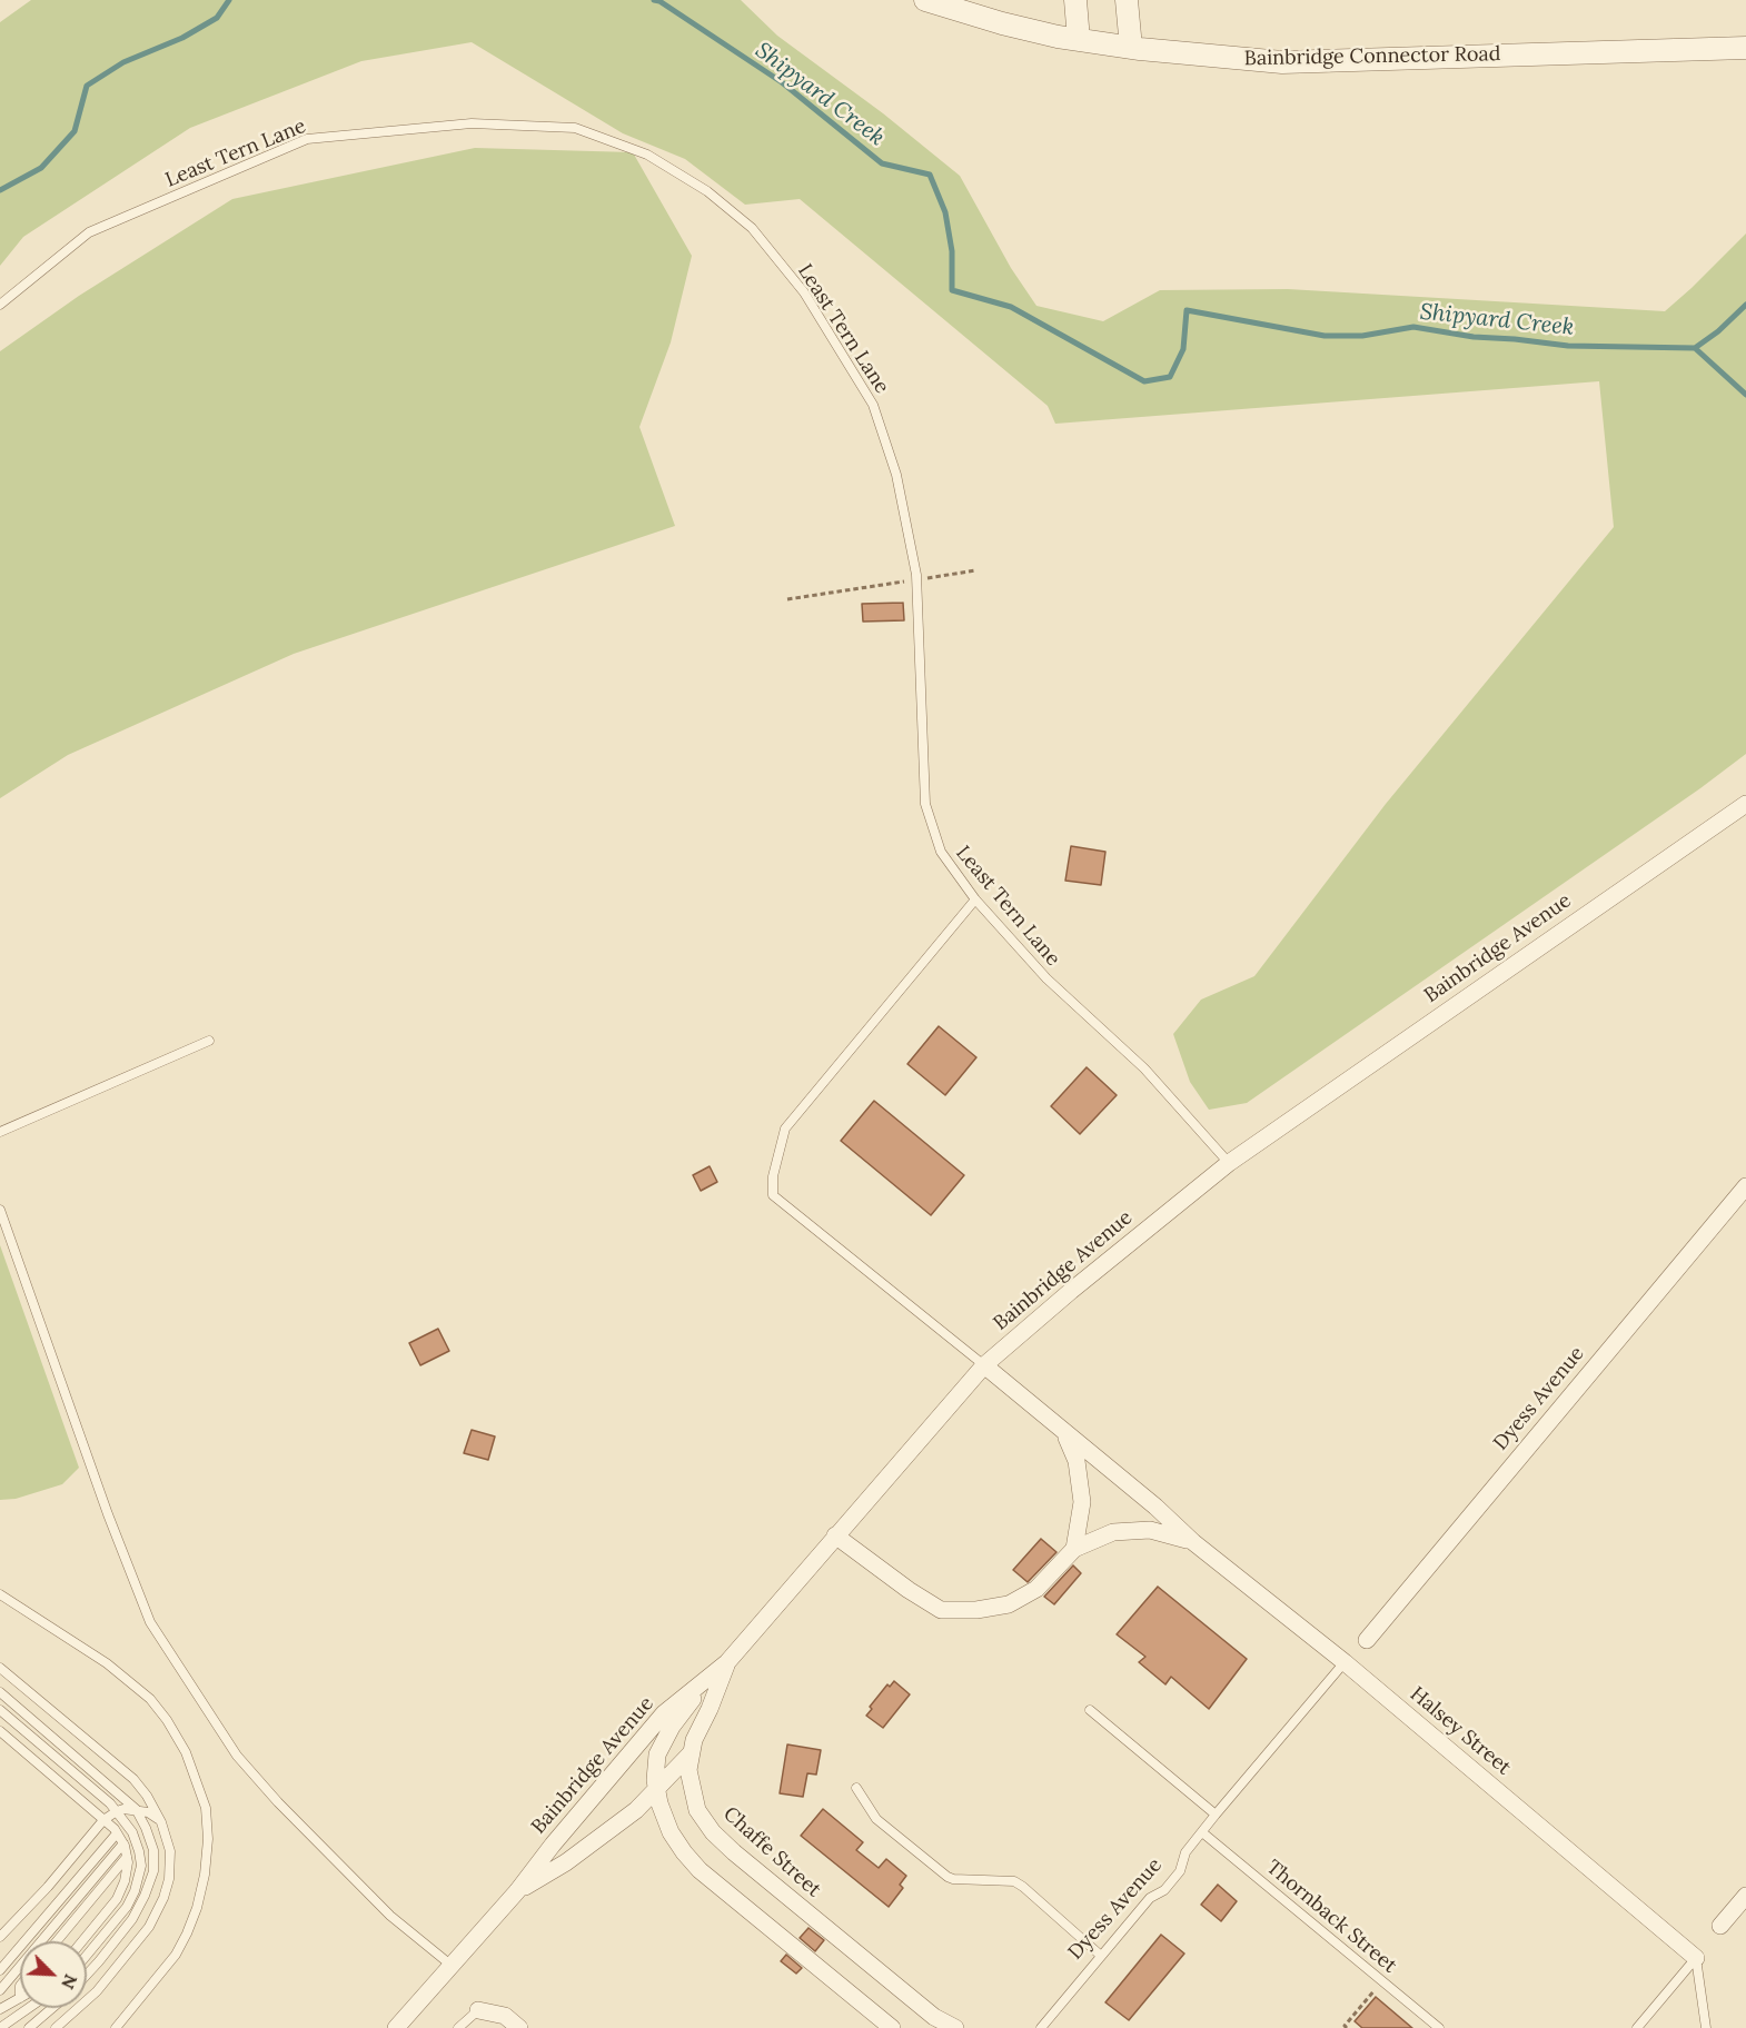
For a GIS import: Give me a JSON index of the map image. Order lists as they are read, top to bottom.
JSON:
{
  "streets": {
    "street": [
      "Bainbridge Connector Road",
      "Bainbridge Avenue",
      "Dyess Avenue",
      "Halsey Street",
      "Chaffe Street"
    ],
    "lane": ["Least Tern Lane", "Thornback Street"]
  },
  "crossings": [
    ["Least Tern Lane", "Bainbridge Avenue"],
    ["Bainbridge Avenue", "Halsey Street"],
    ["Bainbridge Avenue", "Chaffe Street"],
    ["Dyess Avenue", "Halsey Street"],
    ["Dyess Avenue", "Thornback Street"]
  ],
  "water": ["Shipyard Creek"],
  "north": "bottom right"
}
